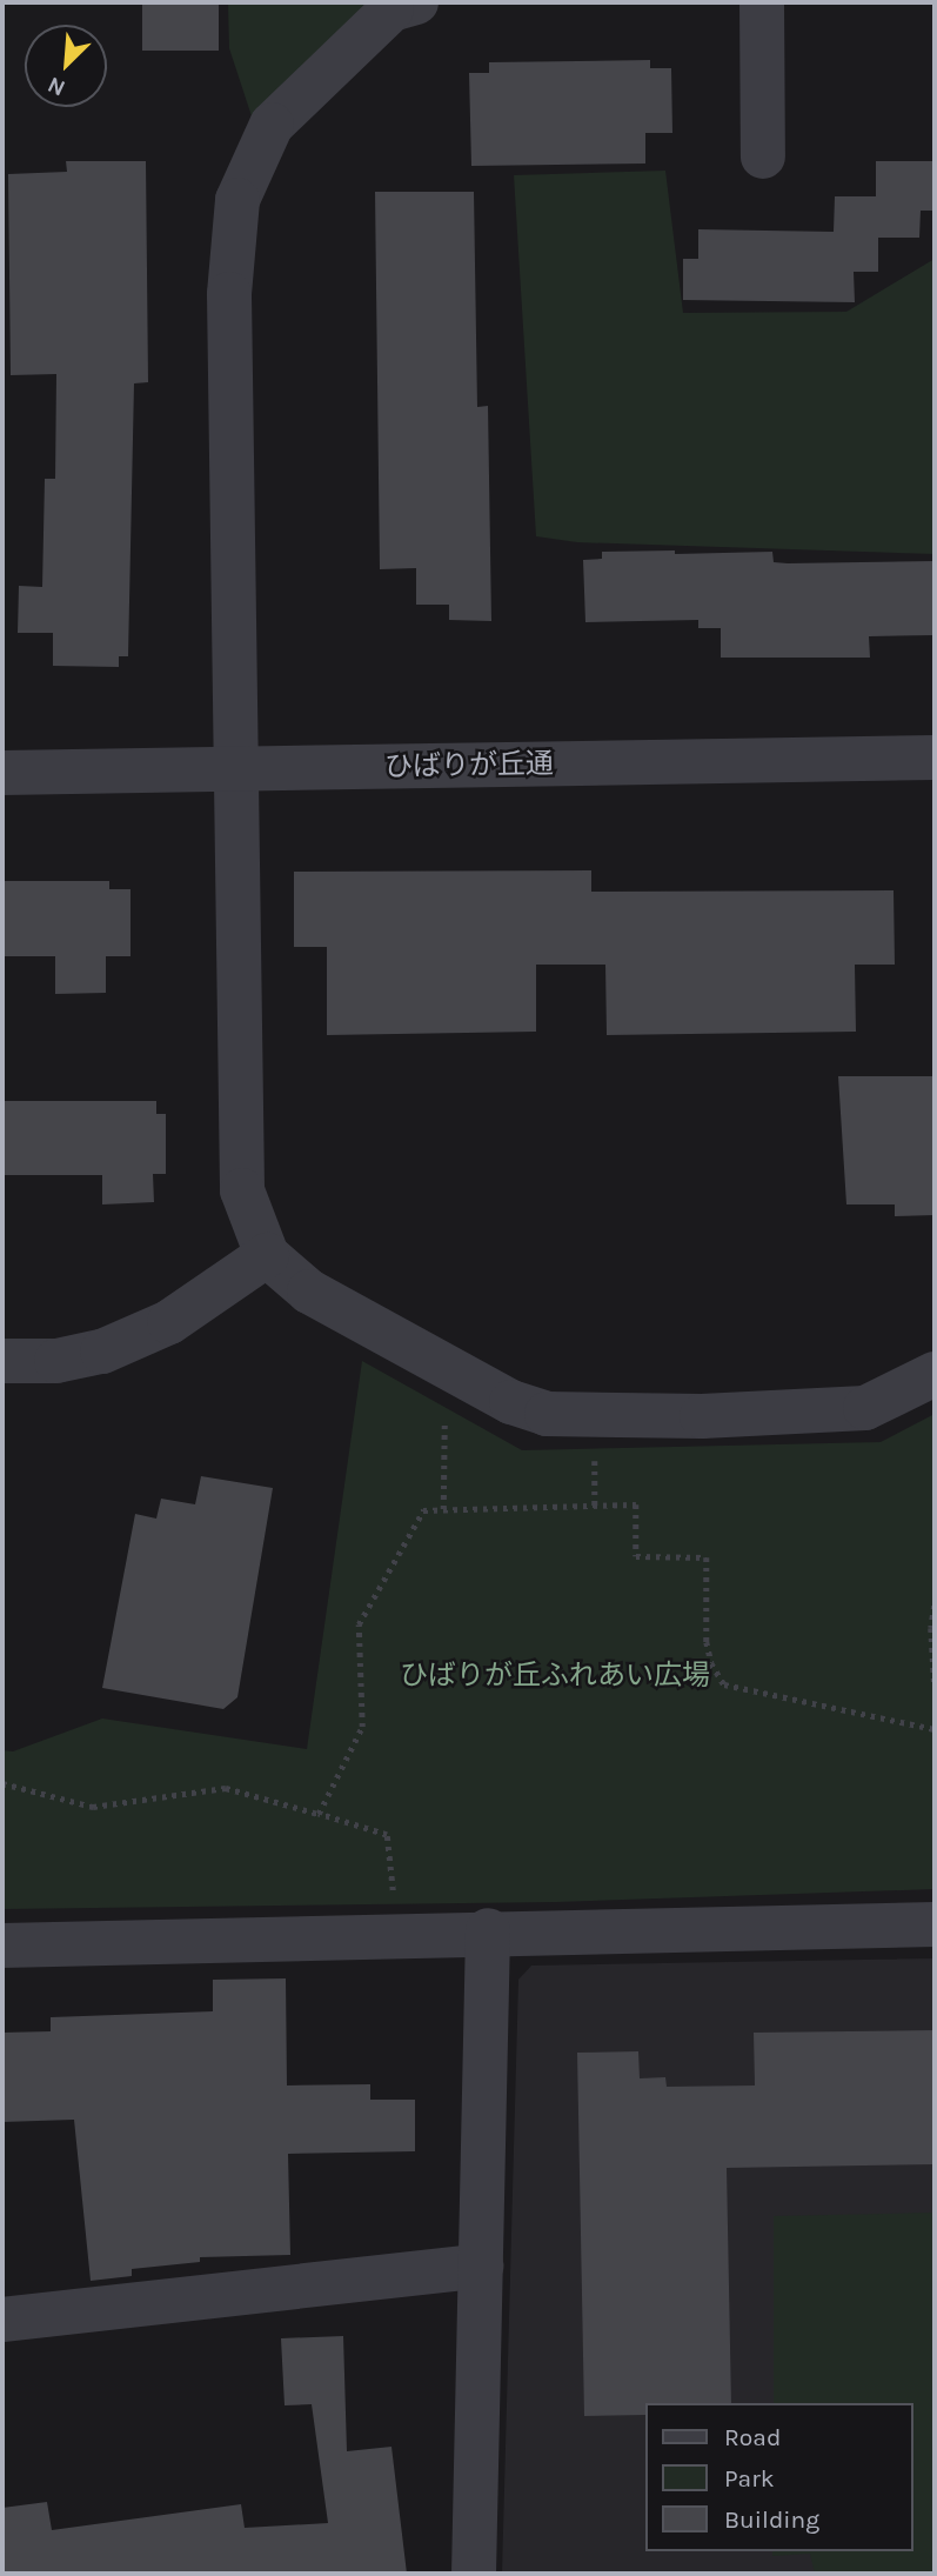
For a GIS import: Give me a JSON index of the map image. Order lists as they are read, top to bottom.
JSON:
{
  "streets": {
    "street": ["ひばりが丘通"]
  },
  "parks": ["ひばりが丘ふれあい広場"],
  "legend": ["Road", "Park", "Building"],
  "north": "bottom left"
}
